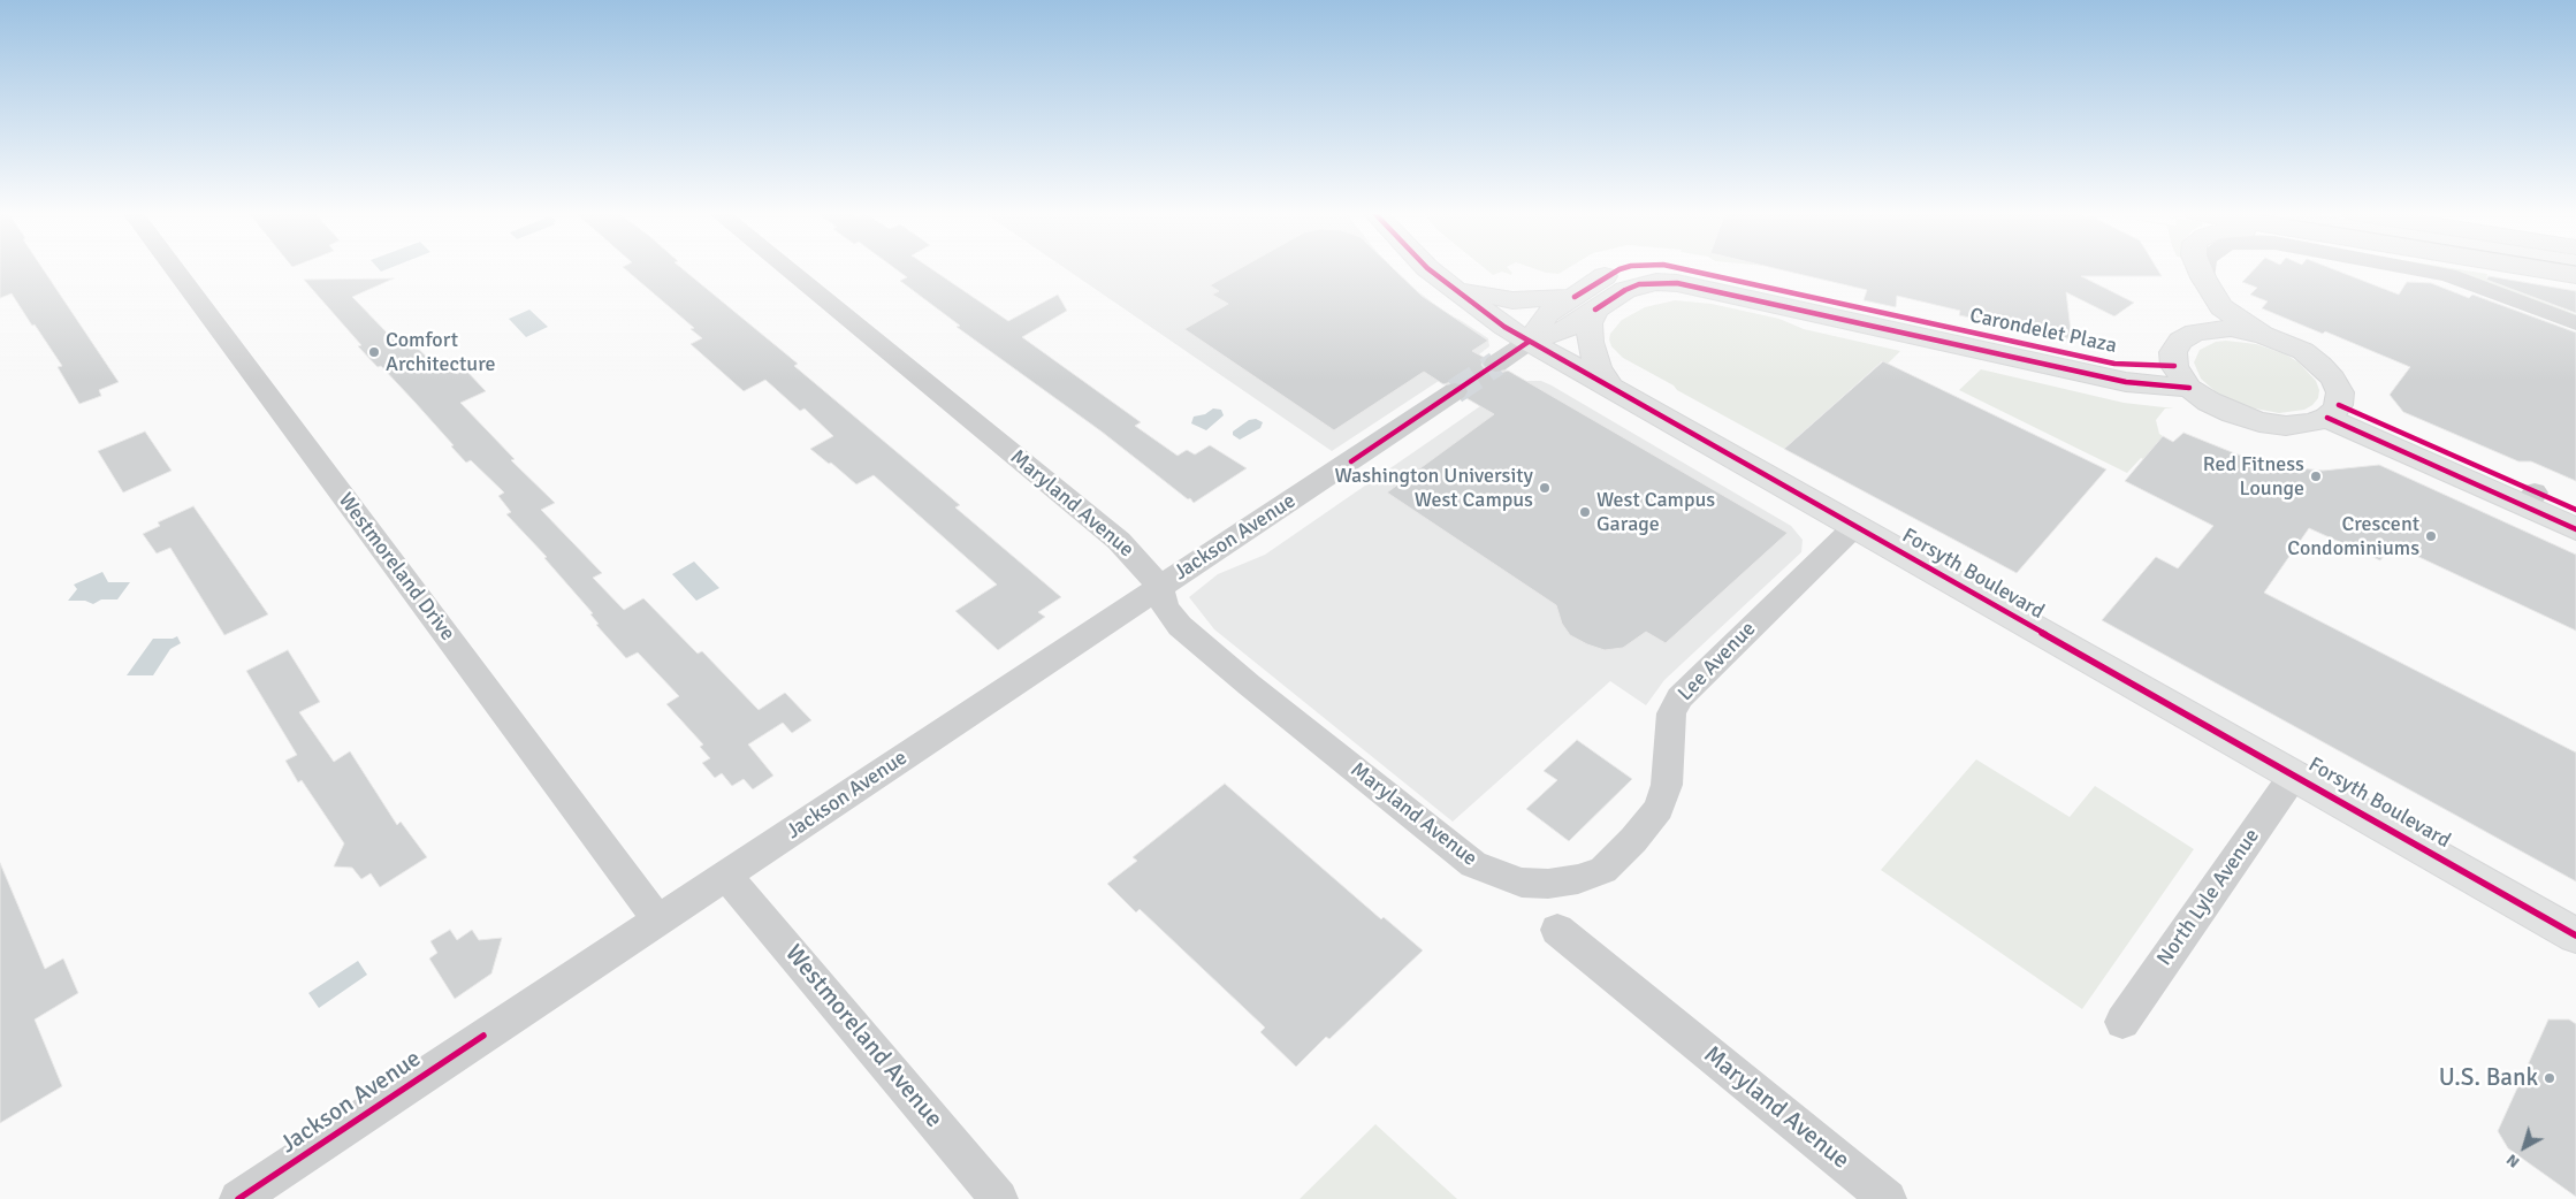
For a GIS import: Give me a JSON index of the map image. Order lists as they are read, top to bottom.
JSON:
{
  "streets": {
    "main road": ["Carondelet Plaza", "Forsyth Boulevard"],
    "street": [
      "Maryland Avenue",
      "Jackson Avenue",
      "Westmoreland Drive",
      "Lee Avenue",
      "North Lyle Avenue",
      "Westmoreland Avenue"
    ]
  },
  "crossings": [
    ["Carondelet Plaza", "Forsyth Boulevard"],
    ["Maryland Avenue", "Jackson Avenue"],
    ["Maryland Avenue", "Lee Avenue"],
    ["Jackson Avenue", "Westmoreland Drive"],
    ["Jackson Avenue", "Westmoreland Avenue"],
    ["Forsyth Boulevard", "Lee Avenue"],
    ["Forsyth Boulevard", "North Lyle Avenue"]
  ],
  "places": [
    "Comfort Architecture",
    "Red Fitness Lounge",
    "Washington University West Campus",
    "West Campus Garage",
    "Crescent Condominiums",
    "U.S. Bank"
  ],
  "north": "bottom left"
}
